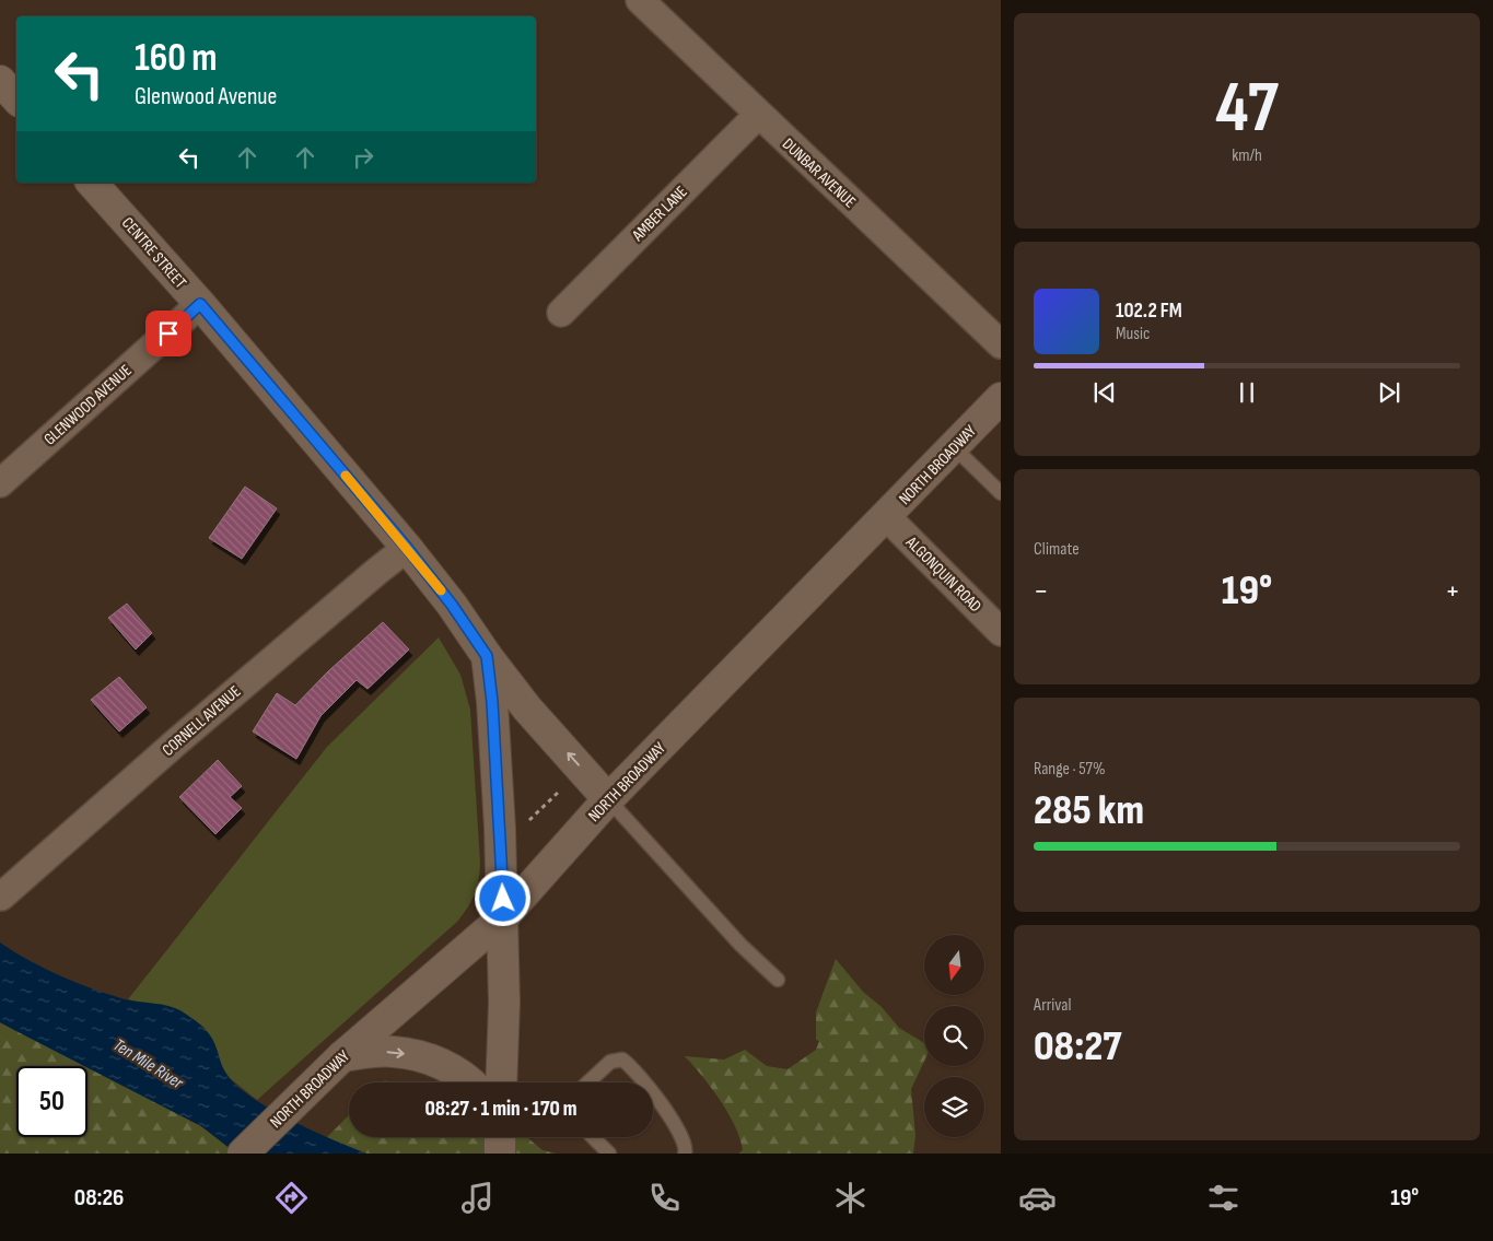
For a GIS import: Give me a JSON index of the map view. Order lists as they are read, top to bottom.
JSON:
{
  "streets": {
    "main road": ["CENTRE STREET", "NORTH BROADWAY"],
    "street": [
      "DUNBAR AVENUE",
      "AMBER LANE",
      "GLENWOOD AVENUE",
      "ALGONQUIN ROAD",
      "CORNELL AVENUE"
    ]
  },
  "crossings": [
    ["DUNBAR AVENUE", "AMBER LANE"],
    ["CENTRE STREET", "GLENWOOD AVENUE"],
    ["CENTRE STREET", "NORTH BROADWAY"],
    ["CENTRE STREET", "CORNELL AVENUE"],
    ["NORTH BROADWAY", "ALGONQUIN ROAD"]
  ],
  "water": ["Ten Mile River"],
  "north": "bottom",
  "page": {
    "tile": [
      ["47", "km/h"],
      "Climate",
      ["Range · 57%", "285 km"],
      ["Arrival", "08:27"]
    ],
    "turn": ["160 m", "Glenwood Avenue"],
    "song": ["102.2 FM", "Music"],
    "heat": ["−", "19°", "+"],
    "limit": "50",
    "trip": "08:27 · 1 min · 170 m",
    "tabs": ["08:26", "19°"]
  }
}
